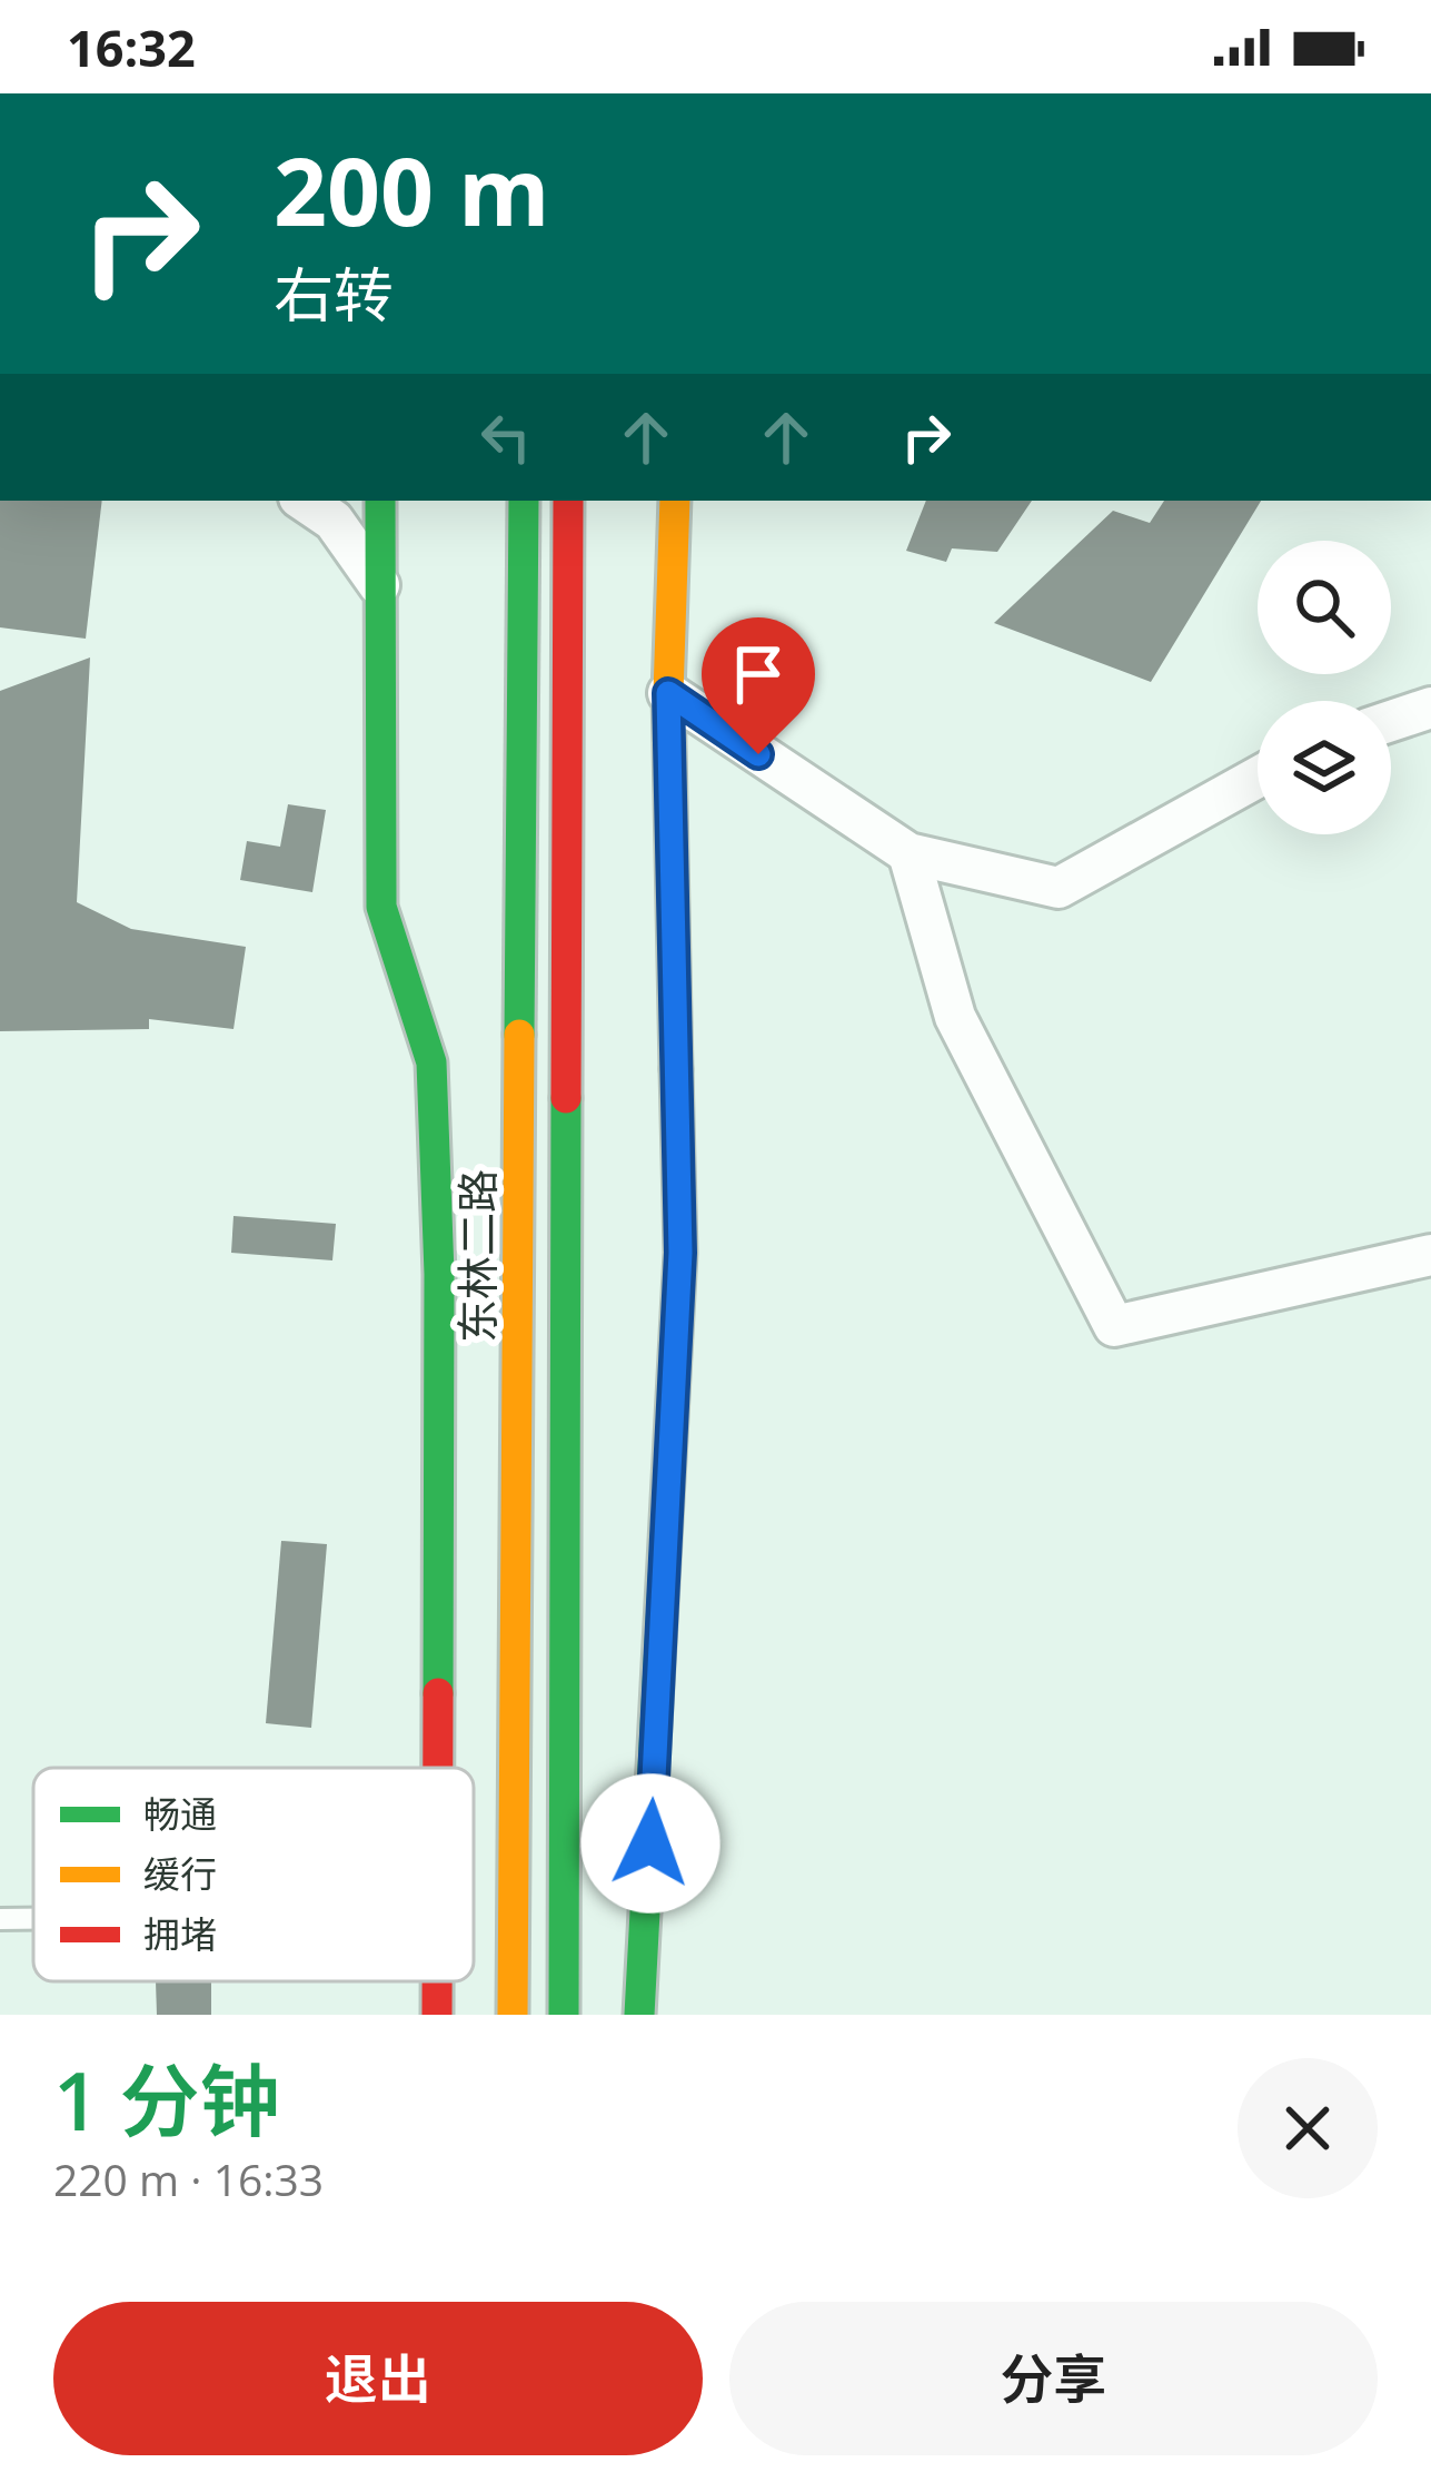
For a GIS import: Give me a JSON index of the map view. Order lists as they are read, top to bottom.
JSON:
{
  "streets": {
    "street": ["东林二路"]
  },
  "legend": ["畅通", "缓行", "拥堵"],
  "page": {
    "status": "16:32",
    "turn": ["200 m", "右转"],
    "heading": ["1 分钟", "220 m · 16:33"],
    "buttons": ["退出", "分享"]
  }
}
